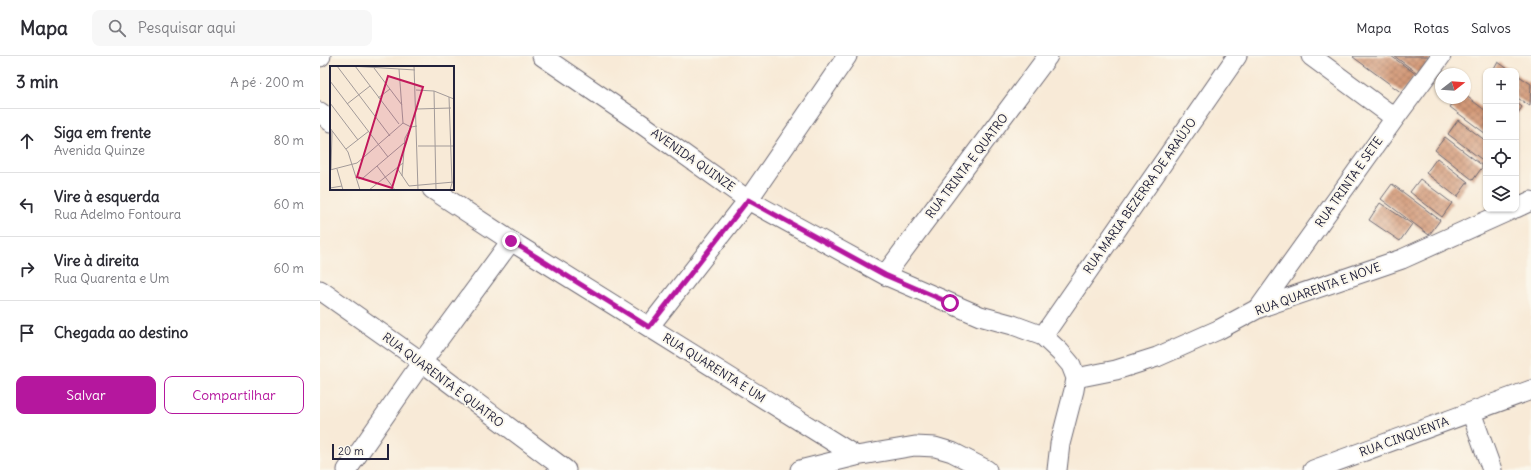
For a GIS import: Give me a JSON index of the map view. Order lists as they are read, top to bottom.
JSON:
{
  "streets": {
    "street": [
      "AVENIDA QUINZE",
      "RUA TRINTA E QUATRO",
      "RUA TRINTA E SETE",
      "RUA MARIA BEZERRA DE ARAÚJO",
      "RUA QUARENTA E NOVE",
      "RUA QUARENTA E UM",
      "RUA QUARENTA E QUATRO",
      "RUA CINQUENTA"
    ]
  },
  "crossings": [
    ["AVENIDA QUINZE", "RUA TRINTA E QUATRO"],
    ["AVENIDA QUINZE", "RUA MARIA BEZERRA DE ARAÚJO"],
    ["RUA TRINTA E SETE", "RUA QUARENTA E NOVE"]
  ],
  "scale_bar": "20 m",
  "north": "right",
  "page": {
    "header": "Mapa",
    "search": "Pesquisar aqui",
    "nav": ["Mapa", "Rotas", "Salvos"],
    "heading": ["3 min", "A pé · 200 m"],
    "map_buttons": ["+", "−"],
    "list": [
      ["Siga em frente", "Avenida Quinze", "80 m"],
      ["Vire à esquerda", "Rua Adelmo Fontoura", "60 m"],
      ["Vire à direita", "Rua Quarenta e Um", "60 m"],
      "Chegada ao destino"
    ],
    "buttons": ["Salvar", "Compartilhar"],
    "scale": "20 m"
  }
}
